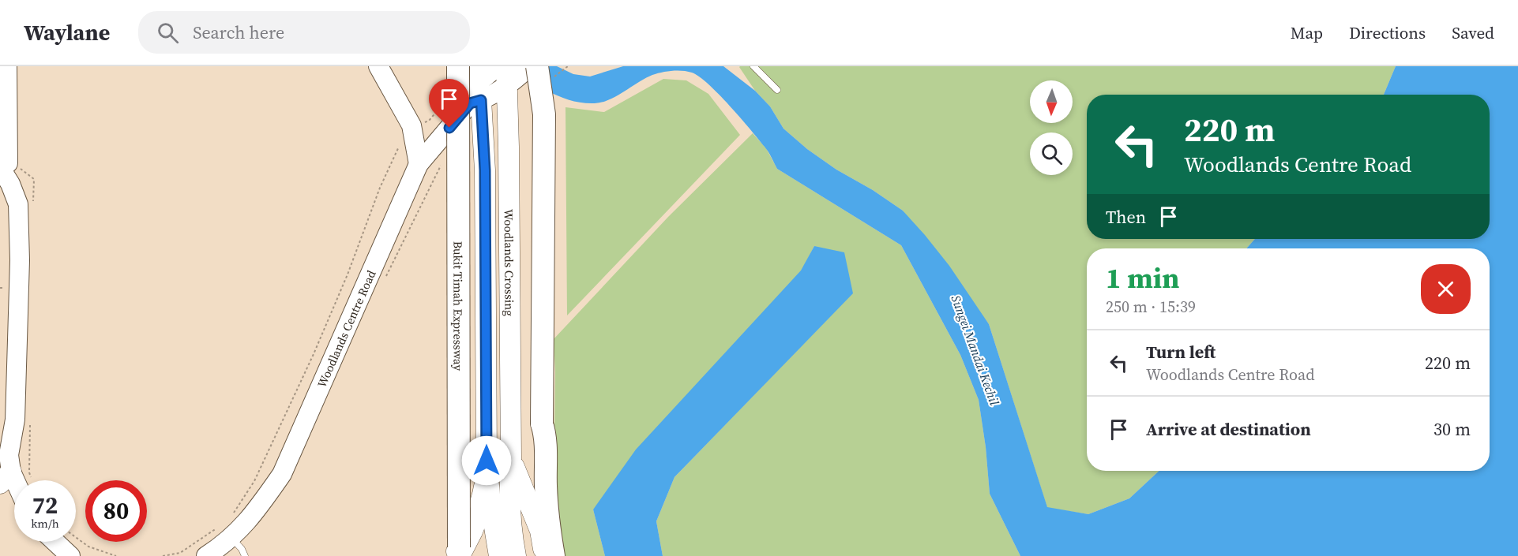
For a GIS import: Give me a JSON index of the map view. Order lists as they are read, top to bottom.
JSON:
{
  "streets": {
    "highway": ["Woodlands Crossing", "Bukit Timah Expressway"],
    "main road": ["Woodlands Centre Road"]
  },
  "crossings": [
    ["Woodlands Crossing", "Bukit Timah Expressway"],
    ["Woodlands Crossing", "Woodlands Centre Road"]
  ],
  "water": ["Sungei Mandai Kechil"],
  "north": "bottom",
  "page": {
    "header": "Waylane",
    "search": "Search here",
    "nav": ["Map", "Directions", "Saved"],
    "turn": ["220 m", "Woodlands Centre Road"],
    "then": "Then",
    "heading": ["1 min", "250 m · 15:39"],
    "list": [
      {
        "name": "Turn left",
        "note": "Woodlands Centre Road",
        "value": "220 m"
      },
      {
        "name": "Arrive at destination",
        "value": "30 m"
      }
    ],
    "speed": "72 km/h",
    "limit": "80"
  }
}
